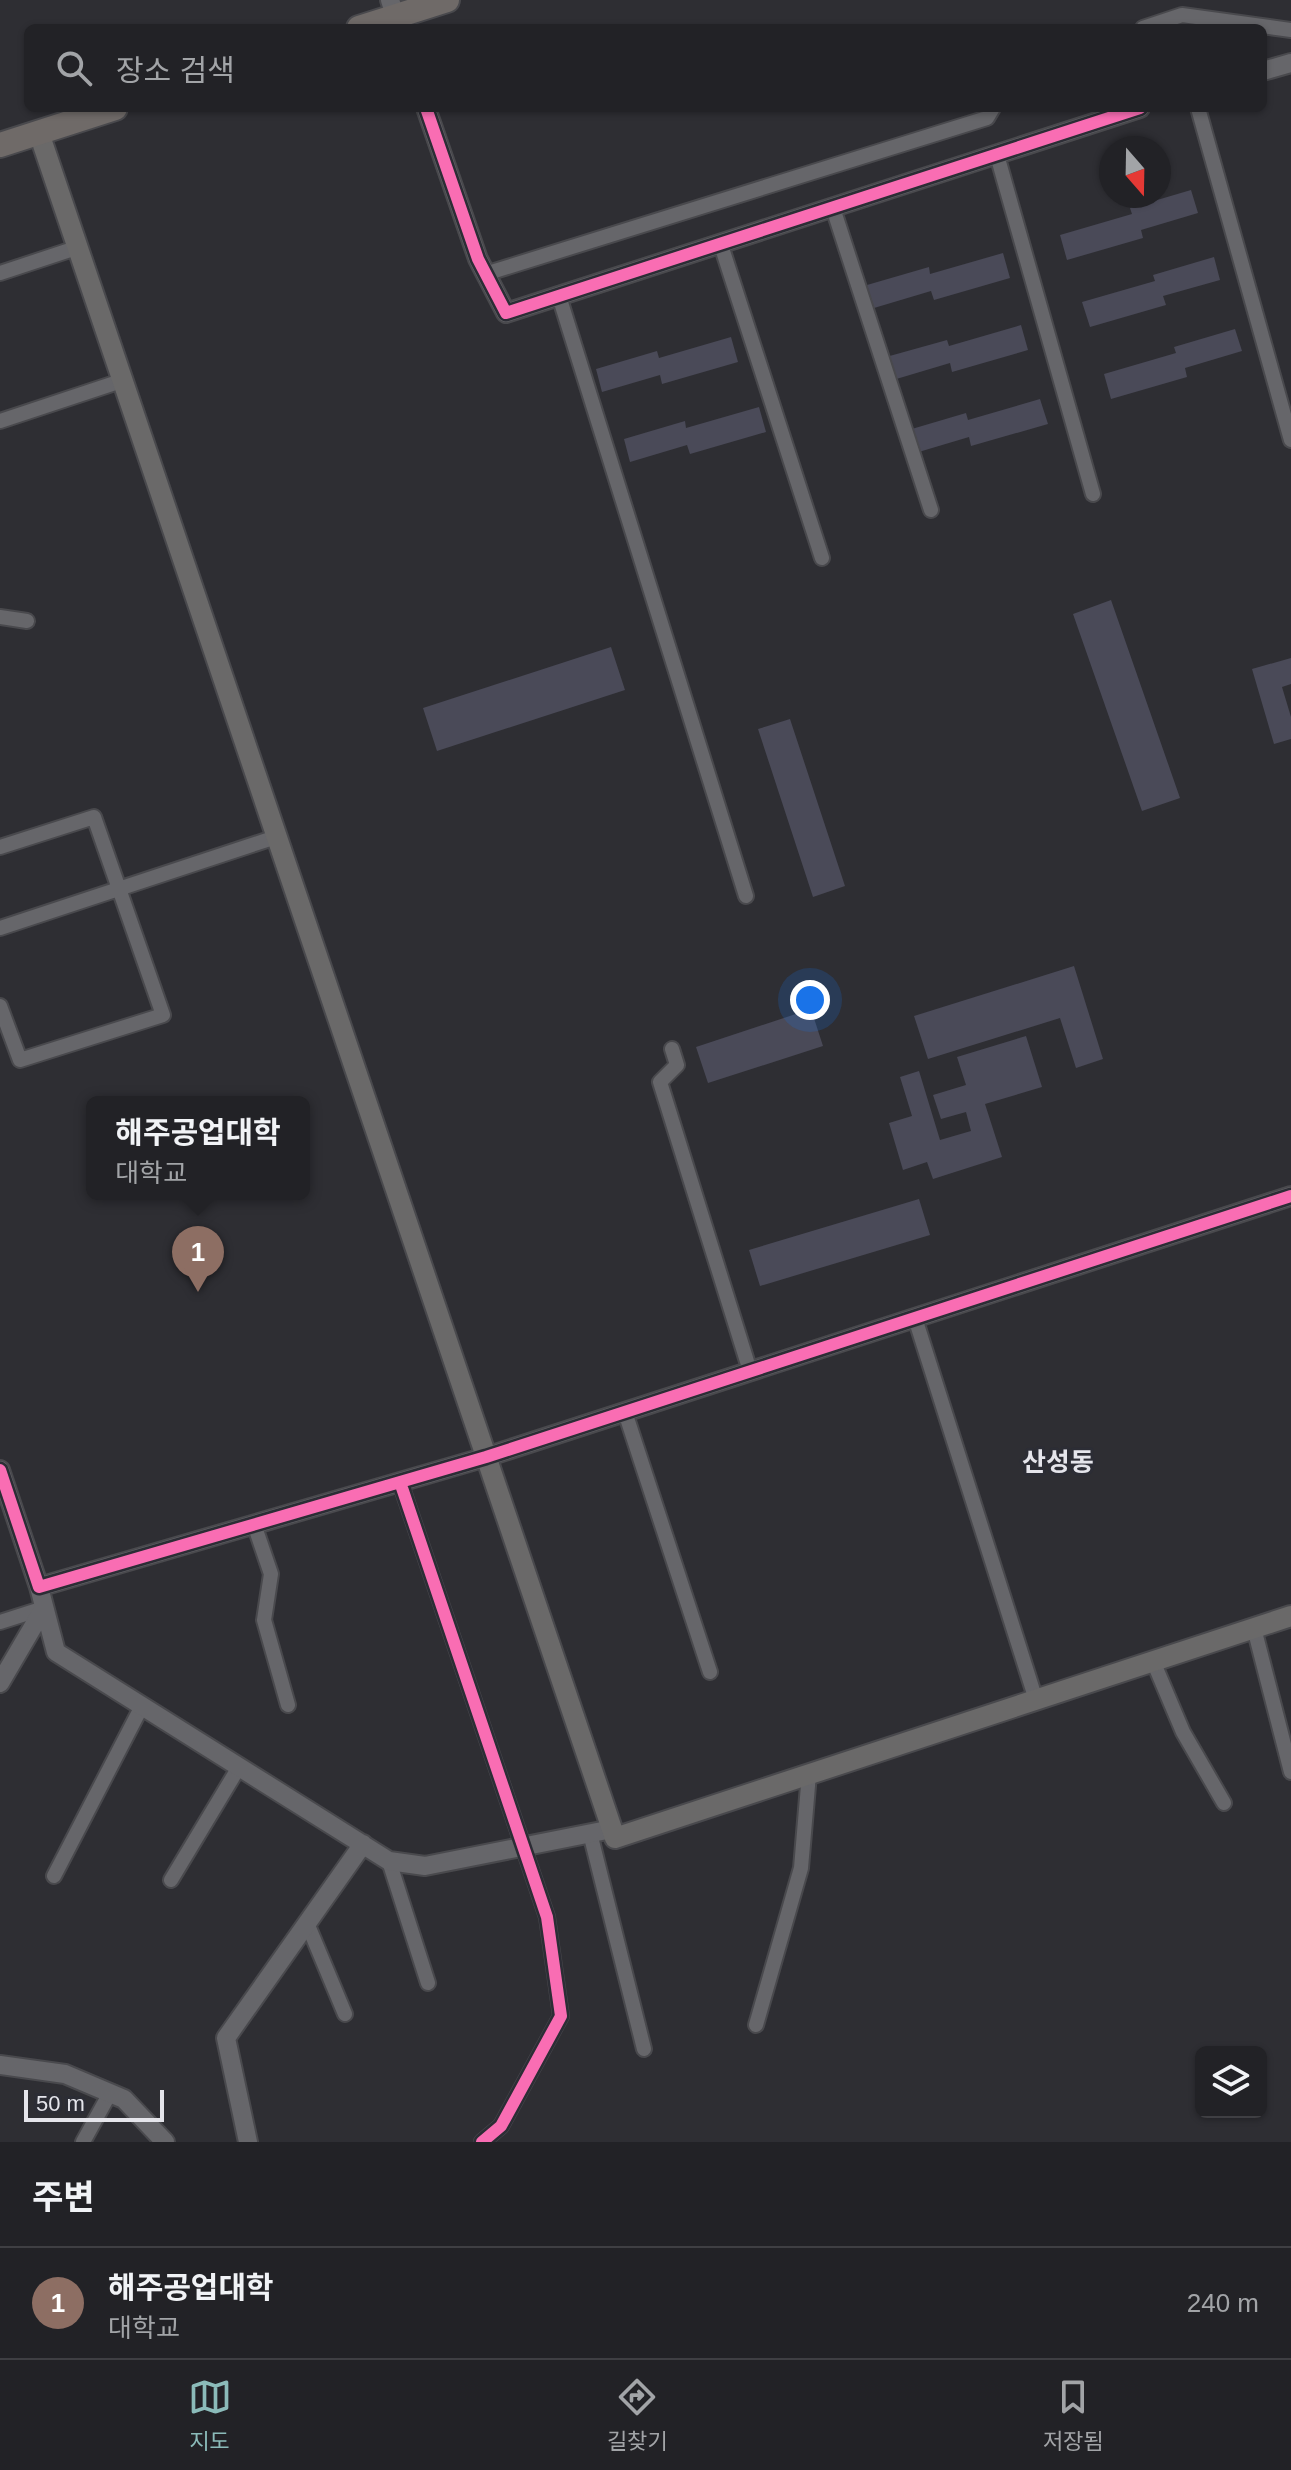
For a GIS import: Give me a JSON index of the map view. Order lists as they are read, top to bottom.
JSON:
{
  "districts": ["산성동"],
  "scale_bar": "50 m",
  "north": "bottom",
  "page": {
    "search": "장소 검색",
    "popup": ["해주공업대학", "대학교"],
    "pins": "1",
    "scale": "50 m",
    "heading": "주변",
    "list": [
      {
        "mark": "1",
        "name": "해주공업대학",
        "note": "대학교",
        "value": "240 m"
      }
    ],
    "nav": ["지도", "길찾기", "저장됨"]
  }
}
